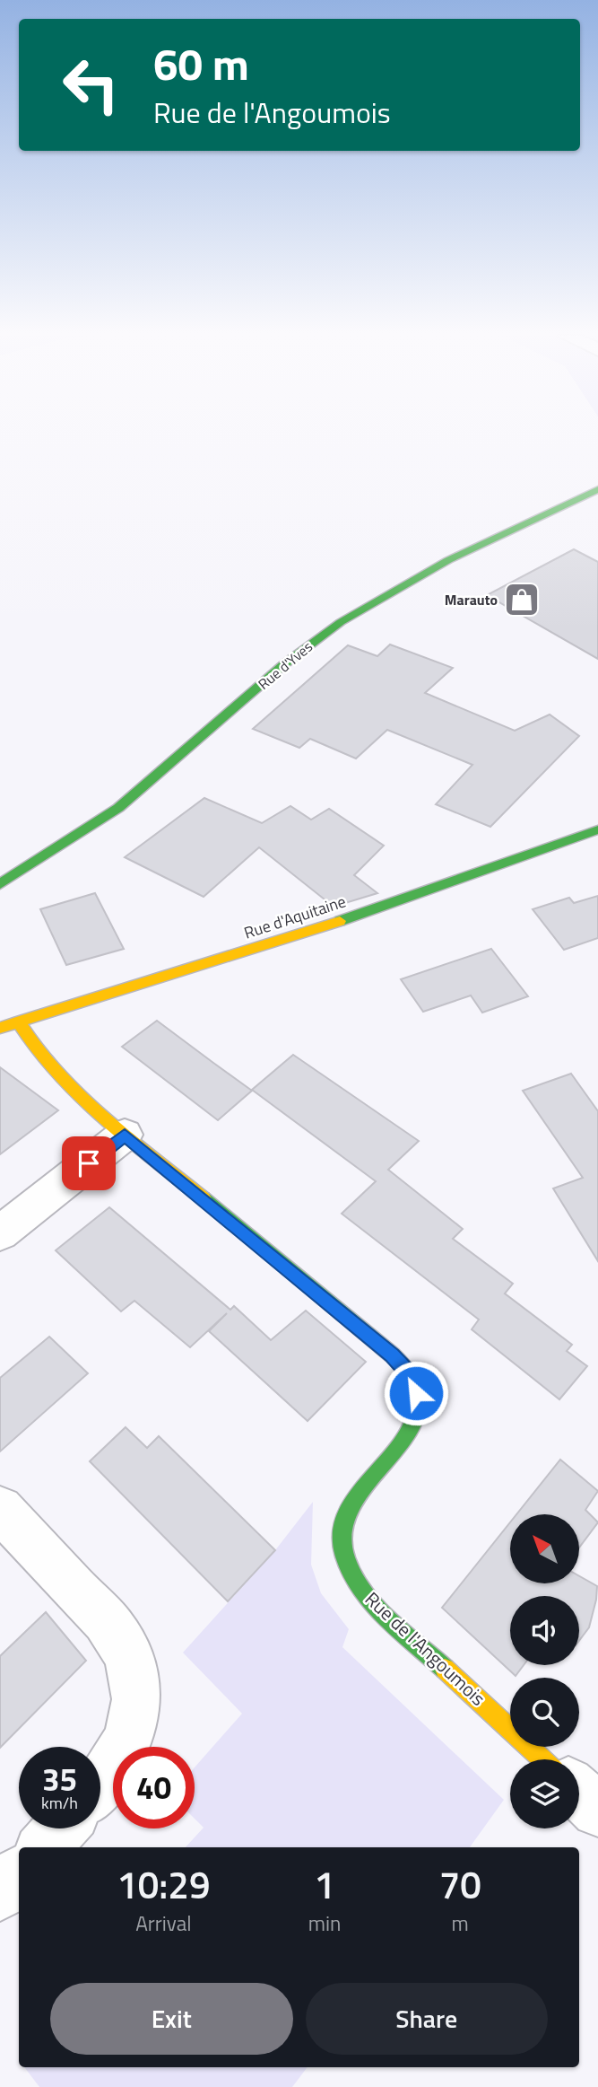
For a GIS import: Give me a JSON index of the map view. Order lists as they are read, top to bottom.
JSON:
{
  "streets": {
    "street": ["Rue d'Yves", "Rue d'Aquitaine", "Rue de l'Angoumois"]
  },
  "crossings": [
    ["Rue d'Aquitaine", "Rue de l'Angoumois"]
  ],
  "places": {
    "shop": ["Marauto"]
  },
  "north": "top left",
  "page": {
    "turn": ["60 m", "Rue de l'Angoumois"],
    "speed": "35 km/h",
    "limit": "40",
    "eta": [
      "10:29",
      "Arrival",
      "1",
      "min",
      "70",
      "m"
    ],
    "buttons": ["Exit", "Share"]
  }
}
